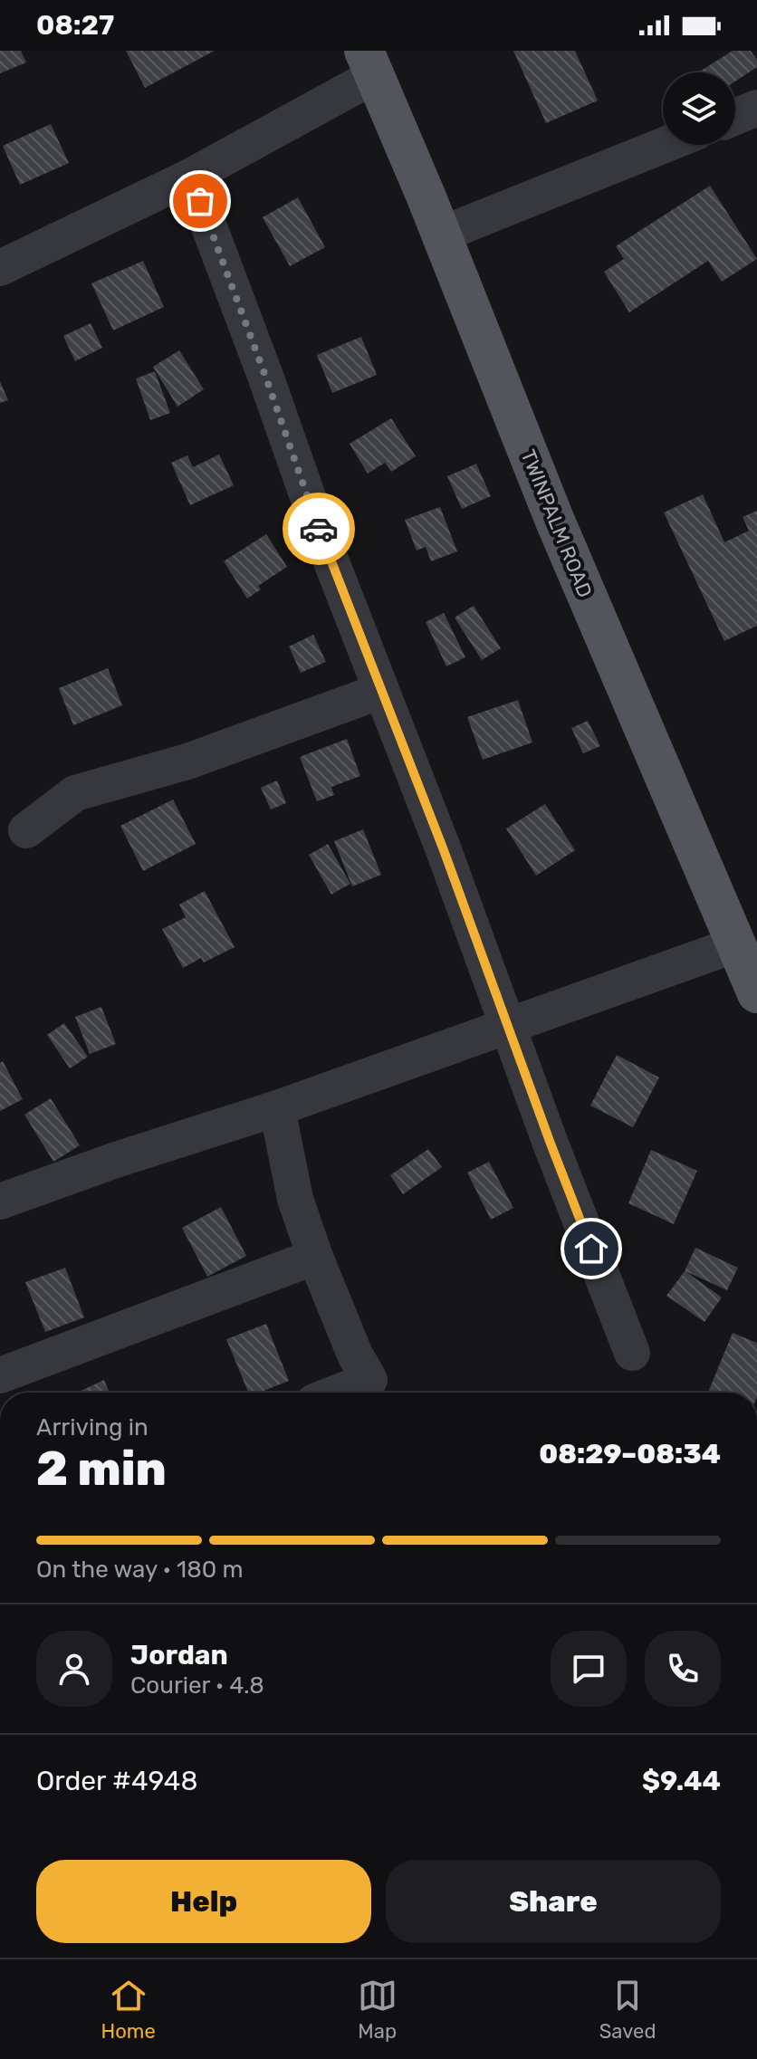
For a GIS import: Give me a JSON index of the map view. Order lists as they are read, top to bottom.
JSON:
{
  "streets": {
    "main road": ["TWINPALM ROAD"]
  },
  "page": {
    "status": "08:27",
    "heading": ["2 min", "Arriving in", "08:29–08:34"],
    "panel": [
      "Jordan",
      "Courier · 4.8",
      "Order #4948",
      "$9.44"
    ],
    "bar": "On the way · 180 m",
    "buttons": ["Help", "Share"],
    "tabs": ["Home", "Map", "Saved"]
  }
}
